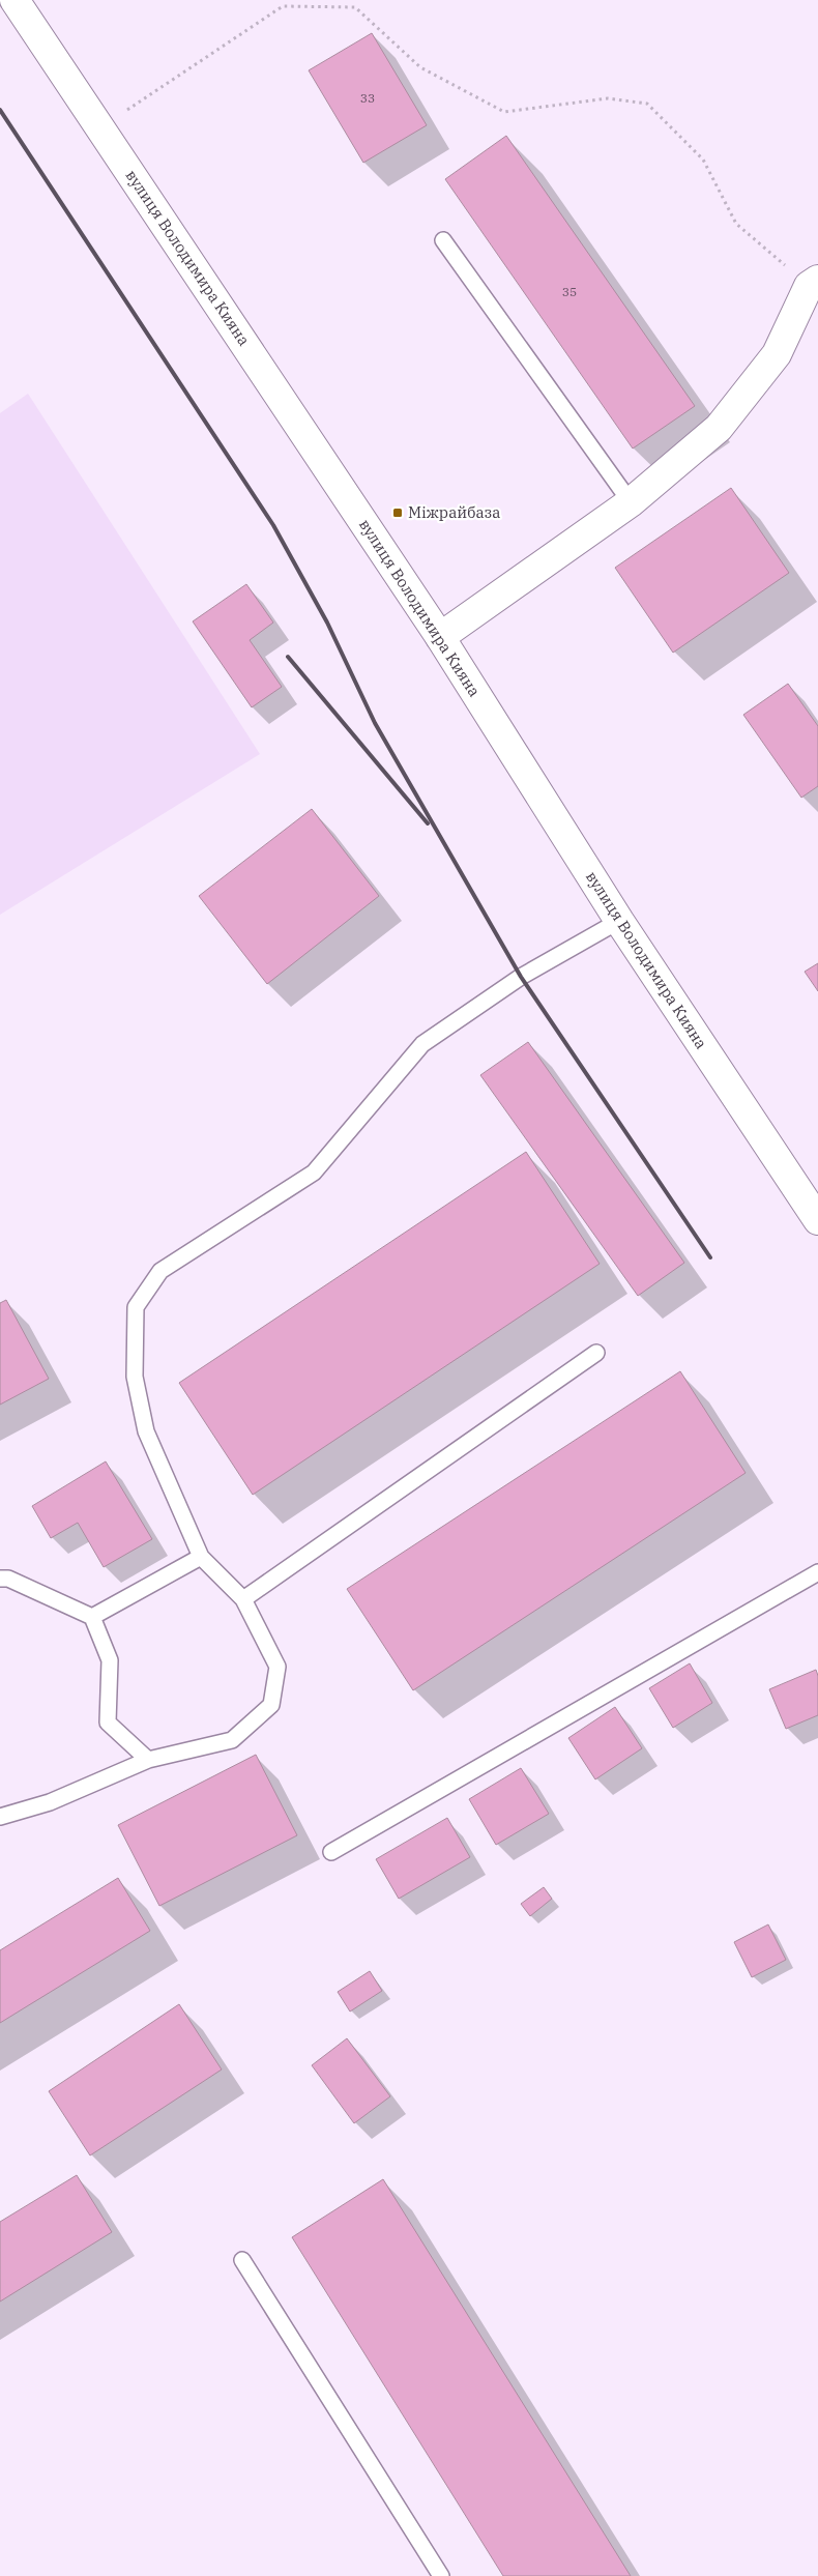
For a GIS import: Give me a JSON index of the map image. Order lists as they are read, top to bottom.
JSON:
{
  "streets": {
    "main road": ["вулиця Володимира Кияна"]
  },
  "places": {
    "transit": ["Міжрайбаза"]
  },
  "house_numbers": ["33", "35"]
}
